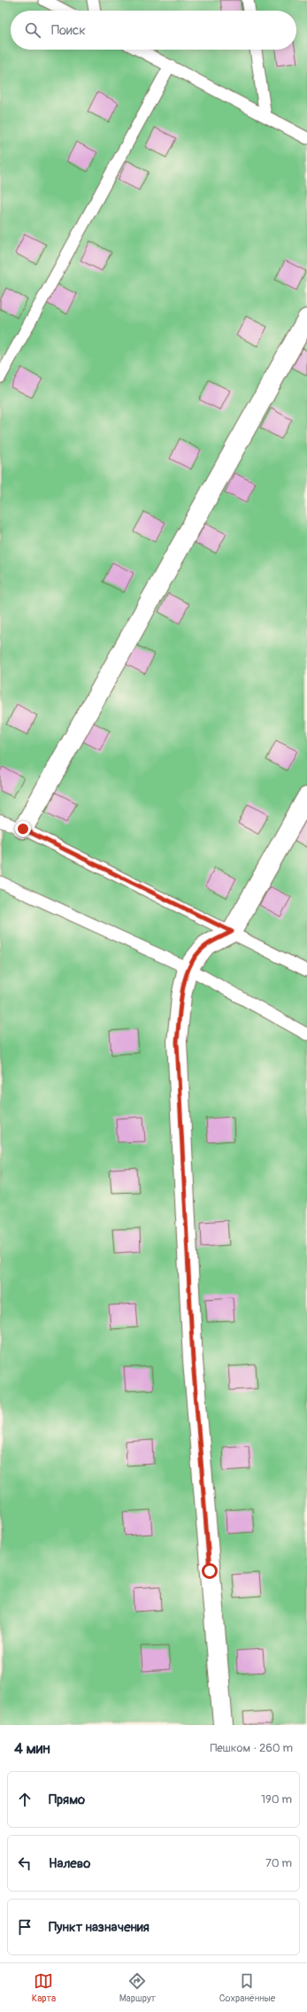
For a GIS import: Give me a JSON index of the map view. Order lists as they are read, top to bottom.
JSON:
{
  "page": {
    "search": "Поиск",
    "heading": ["4 мин", "Пешком · 260 m"],
    "list": [
      ["Прямо", "190 m"],
      ["Налево", "70 m"],
      "Пункт назначения"
    ],
    "nav": ["Карта", "Маршрут", "Сохранённые"]
  }
}
